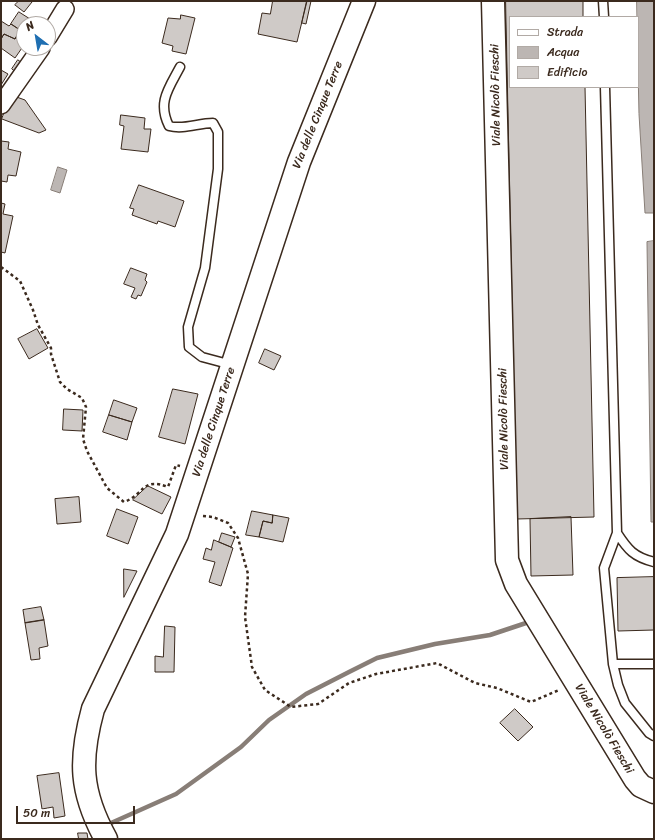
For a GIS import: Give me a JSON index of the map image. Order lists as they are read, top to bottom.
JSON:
{
  "streets": {
    "main road": ["Viale Nicolò Fieschi", "Via delle Cinque Terre"]
  },
  "legend": ["Strada", "Acqua", "Edificio"],
  "scale_bar": "50 m",
  "north": "top left"
}
